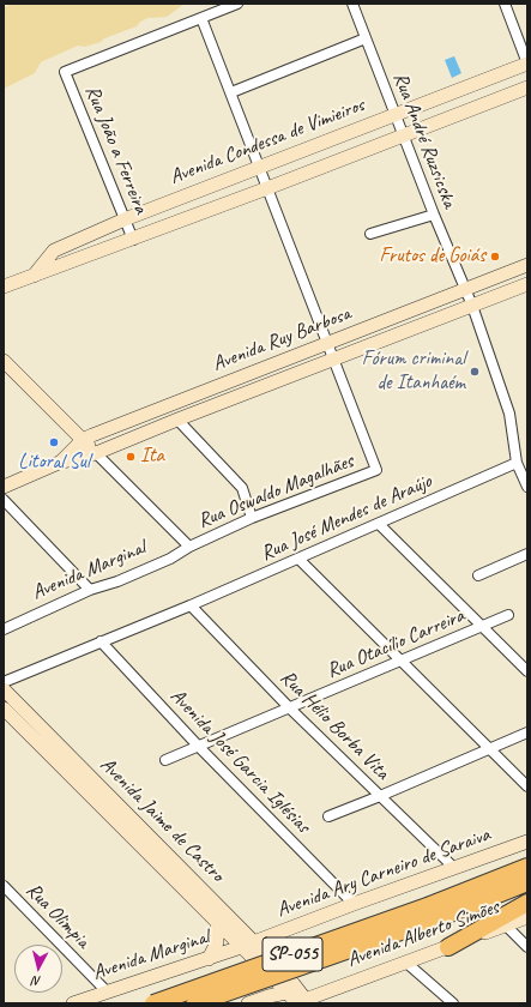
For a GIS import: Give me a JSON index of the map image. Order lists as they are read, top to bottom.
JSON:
{
  "streets": {
    "highway": ["SP-055"],
    "street": [
      "Rua André Ruzsicska",
      "Avenida Condessa de Vimieiros",
      "Rua João a Ferreira",
      "Avenida Ruy Barbosa",
      "Rua Oswaldo Magalhães",
      "Rua José Mendes de Araújo",
      "Avenida Marginal",
      "Rua Otacílio Carreira",
      "Rua Hélio Borba Vita",
      "Avenida José Garcia Iglésias",
      "Avenida Jaime de Castro",
      "Avenida Ary Carneiro de Saraiva",
      "Rua Olimpia",
      "Avenida Alberto Simões"
    ]
  },
  "crossings": [
    ["Rua André Ruzsicska", "Avenida Condessa de Vimieiros"],
    ["Rua André Ruzsicska", "Avenida Ruy Barbosa"],
    ["Rua André Ruzsicska", "Rua José Mendes de Araújo"],
    ["Avenida Condessa de Vimieiros", "Rua João a Ferreira"],
    ["Avenida Ruy Barbosa", "Rua Oswaldo Magalhães"],
    ["Rua Oswaldo Magalhães", "Avenida Marginal"],
    ["Rua José Mendes de Araújo", "Rua Hélio Borba Vita"],
    ["Rua José Mendes de Araújo", "Avenida José Garcia Iglésias"],
    ["Avenida Marginal", "Avenida Jaime de Castro"],
    ["Avenida Marginal", "Avenida Ary Carneiro de Saraiva"],
    ["Avenida Marginal", "Rua Olimpia"],
    ["Rua Otacílio Carreira", "Rua Hélio Borba Vita"],
    ["Rua Otacílio Carreira", "Avenida José Garcia Iglésias"],
    ["Rua Hélio Borba Vita", "Avenida Ary Carneiro de Saraiva"],
    ["Avenida José Garcia Iglésias", "Avenida Ary Carneiro de Saraiva"],
    ["Avenida Jaime de Castro", "Avenida Ary Carneiro de Saraiva"],
    ["Avenida Jaime de Castro", "Avenida Alberto Simões"]
  ],
  "places": [
    "Frutos de Goiás",
    "Fórum criminal de Itanhaém",
    "Litoral Sul",
    "Ita"
  ],
  "north": "bottom"
}
